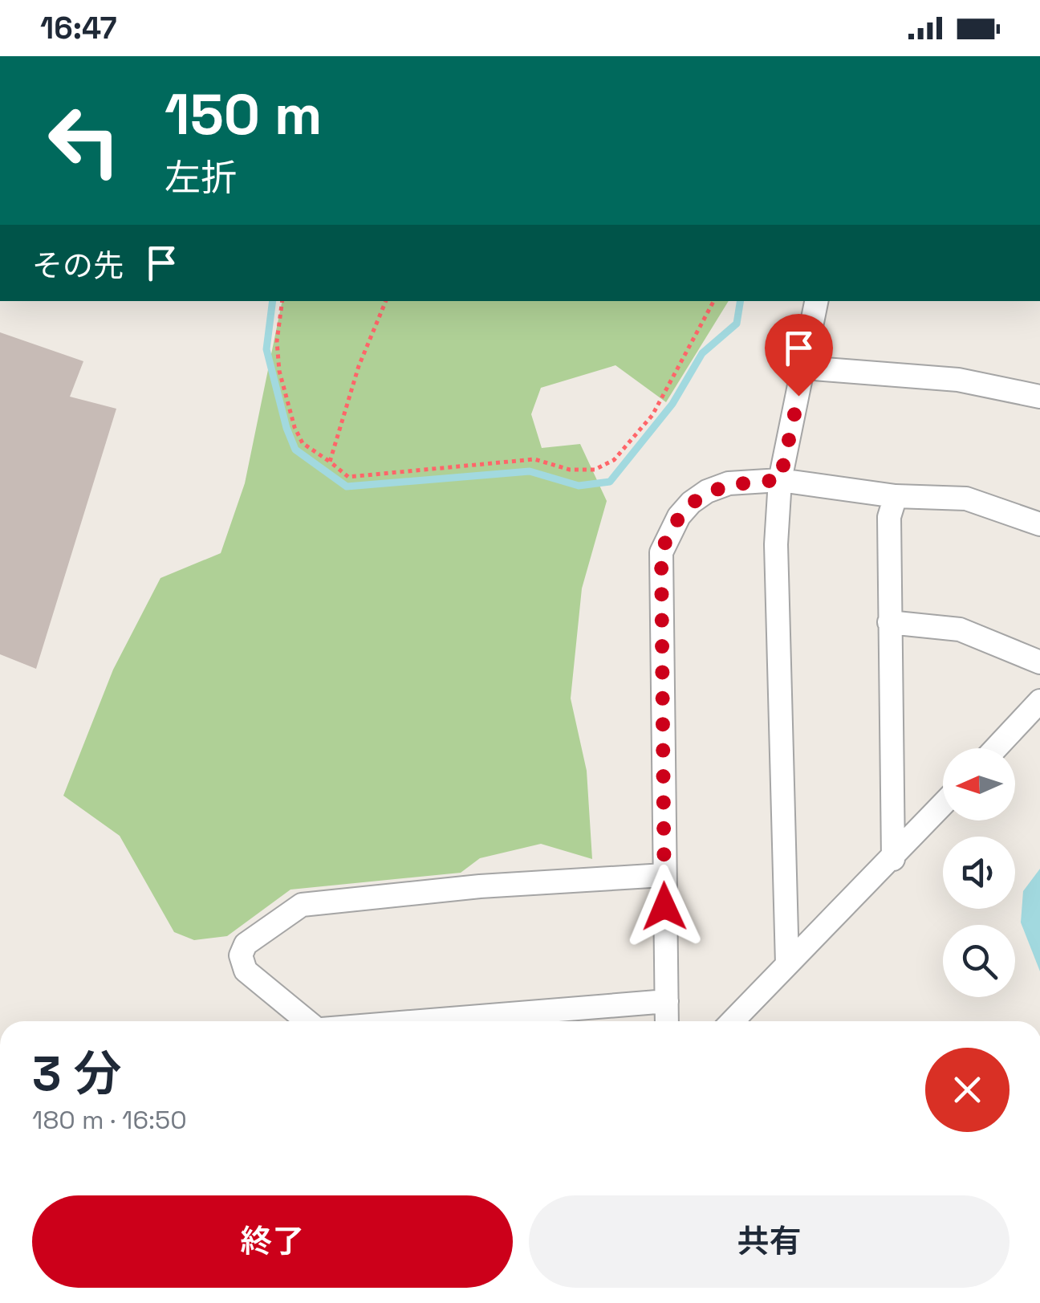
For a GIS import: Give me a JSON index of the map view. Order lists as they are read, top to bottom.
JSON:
{
  "north": "left",
  "page": {
    "status": "16:47",
    "turn": ["150 m", "左折"],
    "then": "その先",
    "heading": ["3 分", "180 m · 16:50"],
    "buttons": ["終了", "共有"]
  }
}
